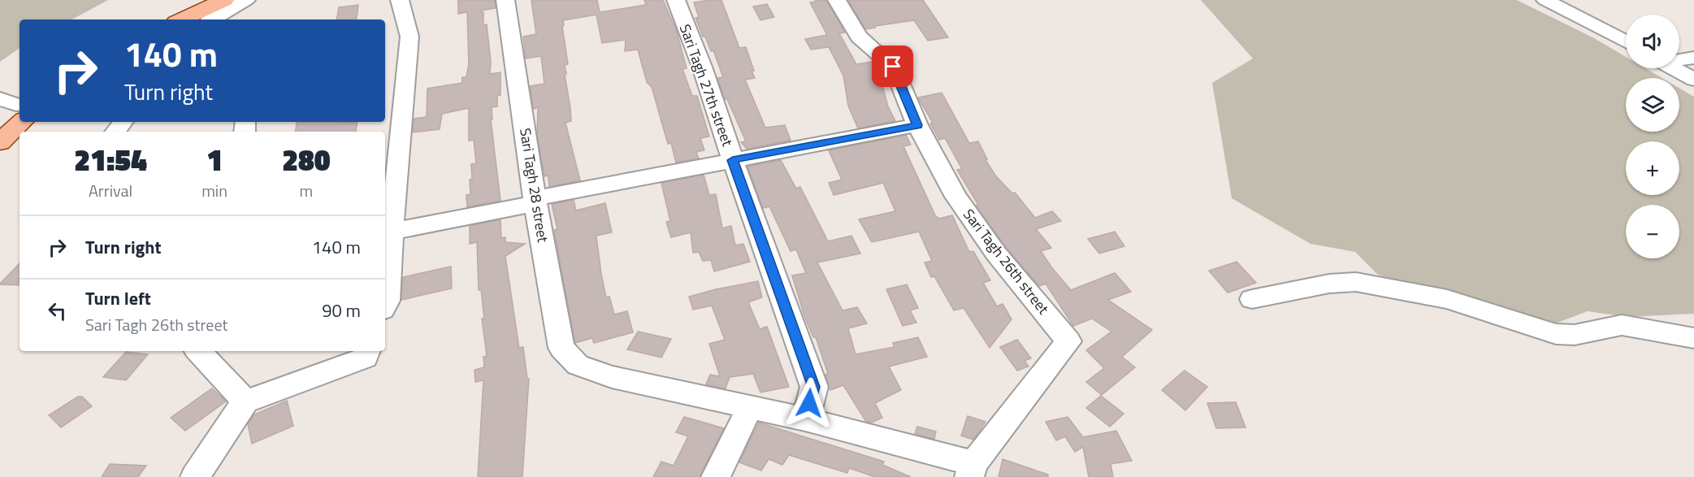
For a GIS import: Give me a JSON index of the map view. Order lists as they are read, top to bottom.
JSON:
{
  "streets": {
    "street": ["Sari Tagh 27th street", "Sari Tagh 28 street", "Sari Tagh 26th street"]
  },
  "page": {
    "map_buttons": ["+", "−"],
    "turn": ["140 m", "Turn right"],
    "eta": [
      "21:54",
      "Arrival",
      "1",
      "min",
      "280",
      "m"
    ],
    "list": [
      {
        "name": "Turn right",
        "value": "140 m"
      },
      {
        "name": "Turn left",
        "note": "Sari Tagh 26th street",
        "value": "90 m"
      }
    ]
  }
}
